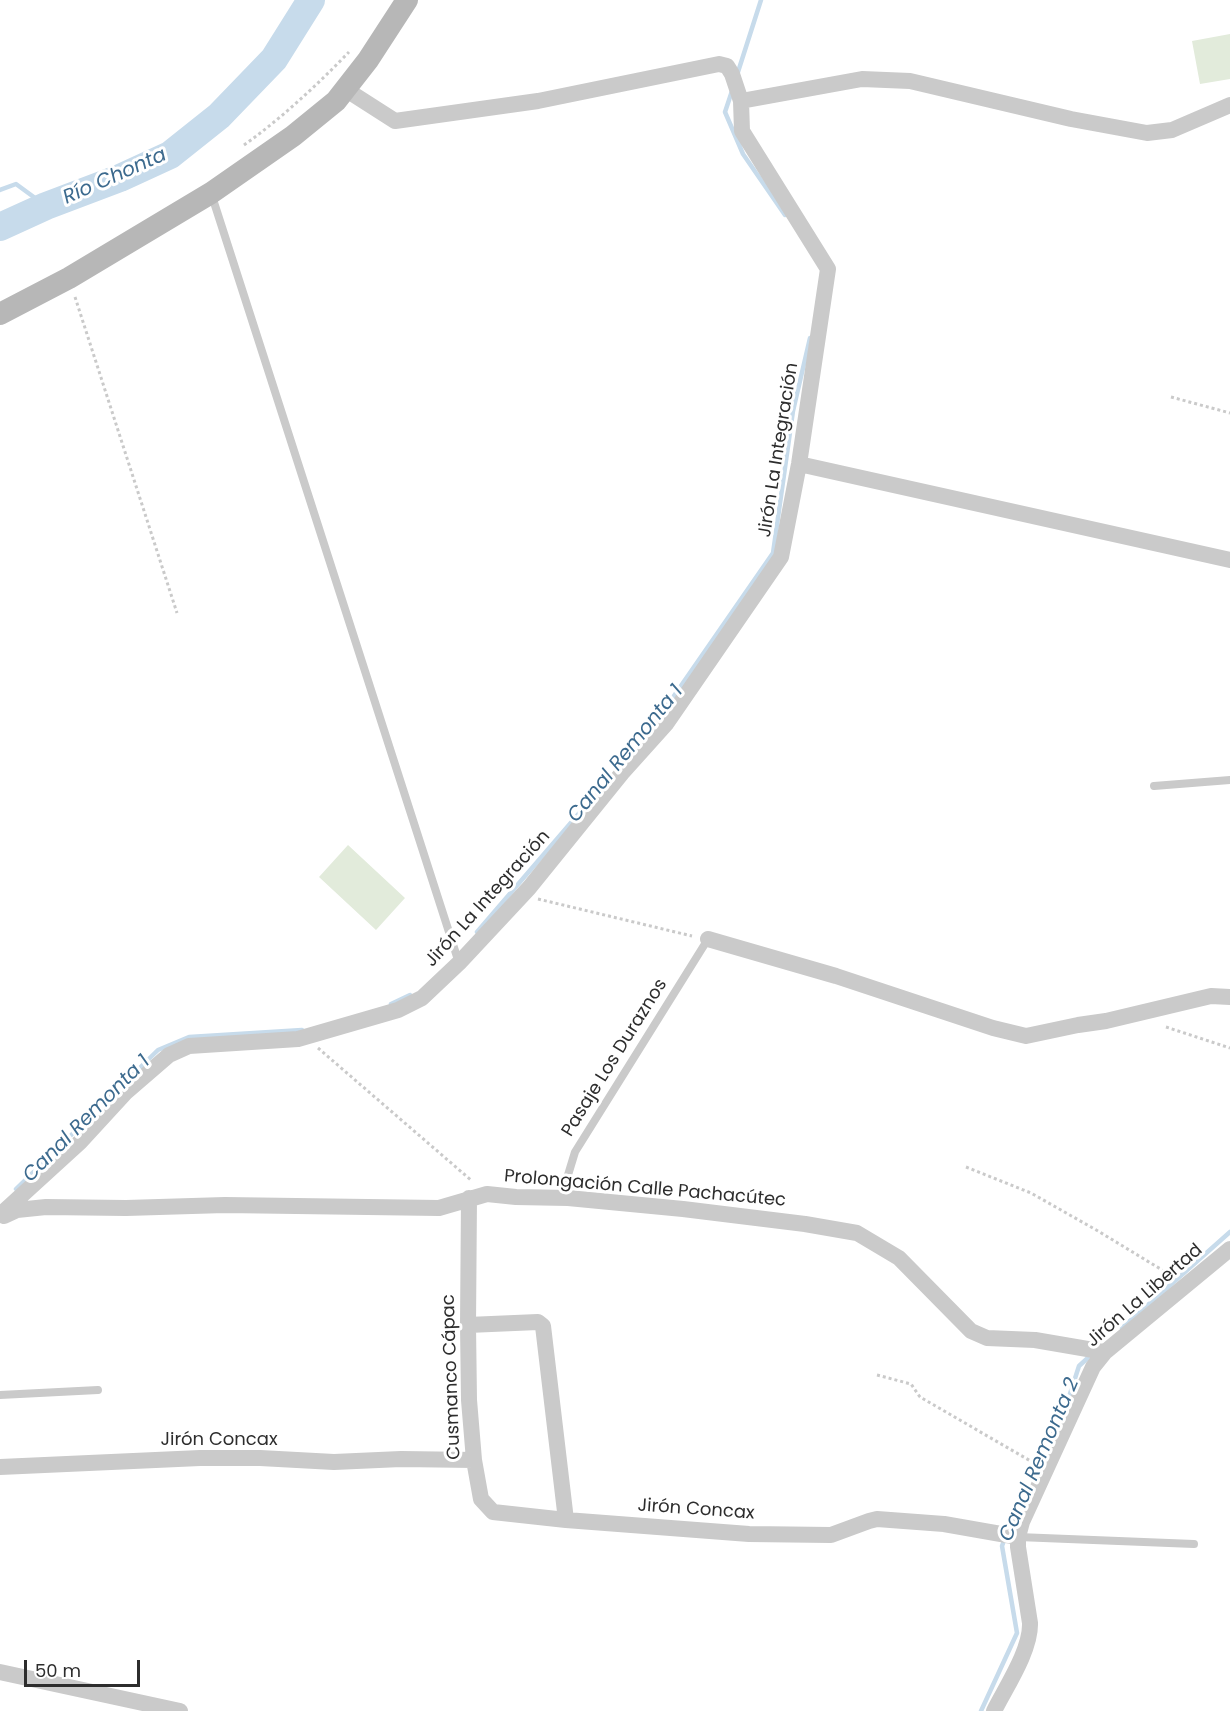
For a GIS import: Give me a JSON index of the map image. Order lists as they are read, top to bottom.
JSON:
{
  "streets": {
    "street": [
      "Jirón La Integración",
      "Prolongación Calle Pachacútec",
      "Jirón La Libertad",
      "Cusmanco Cápac",
      "Jirón Concax"
    ],
    "lane": ["Pasaje Los Duraznos"]
  },
  "crossings": [
    ["Jirón La Integración", "Prolongación Calle Pachacútec"],
    ["Pasaje Los Duraznos", "Prolongación Calle Pachacútec"],
    ["Prolongación Calle Pachacútec", "Jirón La Libertad"],
    ["Prolongación Calle Pachacútec", "Cusmanco Cápac"],
    ["Jirón La Libertad", "Jirón Concax"],
    ["Cusmanco Cápac", "Jirón Concax"]
  ],
  "water": ["Río Chonta", "Canal Remonta 1", "Canal Remonta 2"],
  "scale_bar": "50 m"
}
